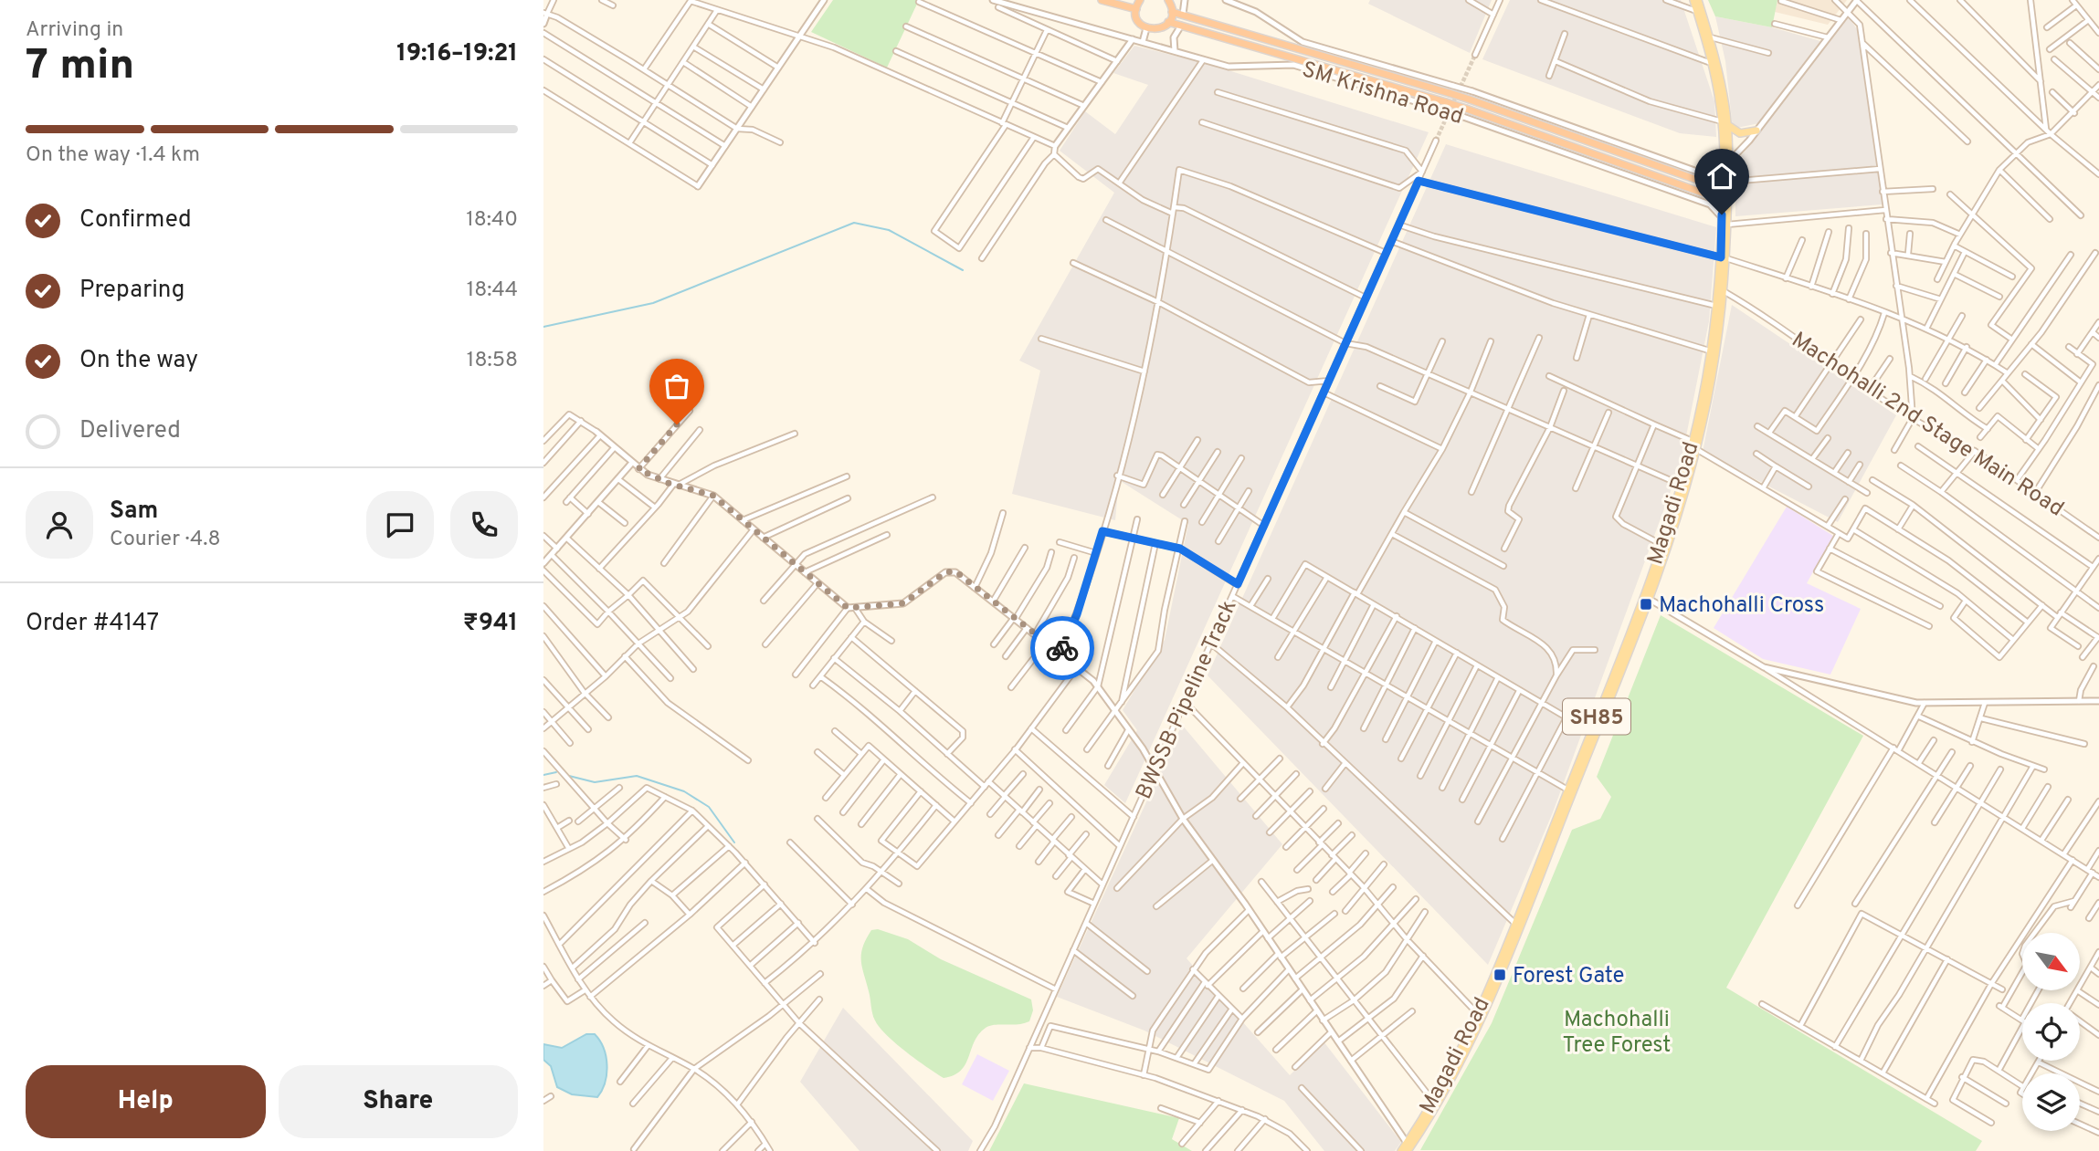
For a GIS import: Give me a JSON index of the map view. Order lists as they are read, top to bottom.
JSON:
{
  "streets": {
    "highway": ["SM Krishna Road"],
    "main road": ["Magadi Road", "SH85"],
    "street": ["Machohalli 2nd Stage Main Road", "BWSSB Pipeline Track"]
  },
  "crossings": [
    ["SM Krishna Road", "Magadi Road"],
    ["Machohalli 2nd Stage Main Road", "Magadi Road"]
  ],
  "parks": ["Machohalli Tree Forest"],
  "places": {
    "transit": ["Machohalli Cross", "Forest Gate"]
  },
  "north": "bottom right",
  "page": {
    "heading": ["7 min", "Arriving in", "19:16–19:21"],
    "panel": [
      "Sam",
      "Courier · 4.8",
      "Order #4147",
      "₹941"
    ],
    "bar": "On the way · 1.4 km",
    "list": [
      ["Confirmed", "18:40"],
      ["Preparing", "18:44"],
      ["On the way", "18:58"],
      "Delivered"
    ],
    "buttons": ["Help", "Share"]
  }
}
